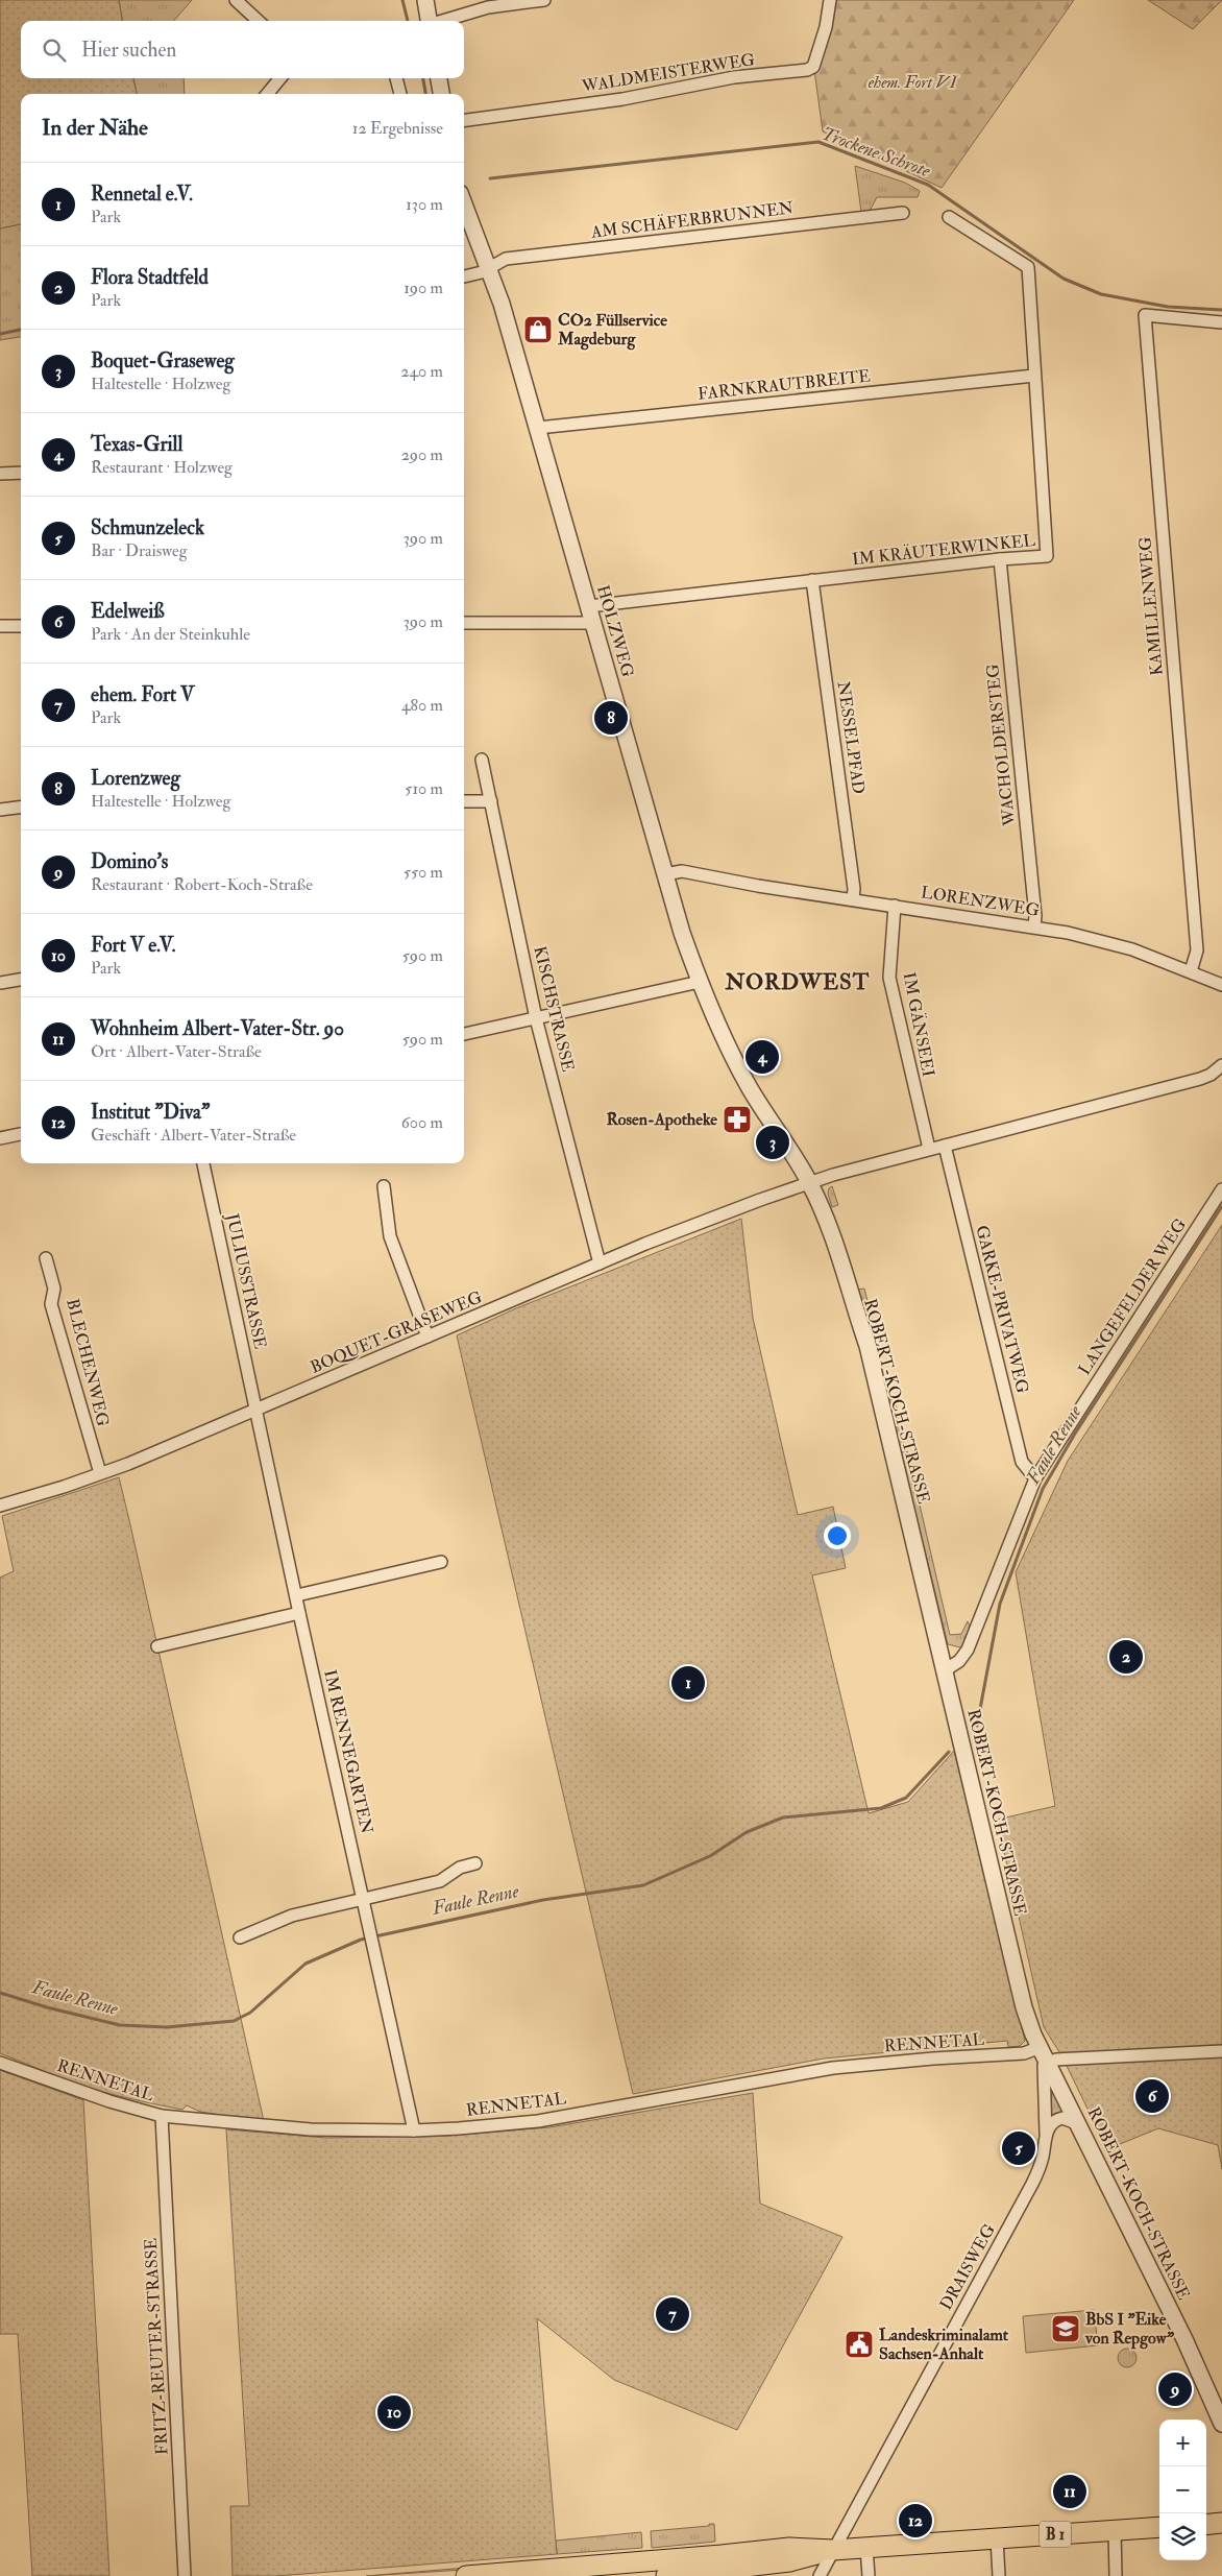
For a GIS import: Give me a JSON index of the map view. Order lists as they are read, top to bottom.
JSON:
{
  "streets": {
    "main road": ["B 1"],
    "street": [
      "WALDMEISTERWEG",
      "AM SCHÄFERBRUNNEN",
      "FARNKRAUTBREITE",
      "IM KRÄUTERWINKEL",
      "KAMILLENWEG",
      "HOLZWEG",
      "NESSELPFAD",
      "WACHOLDERSTEG",
      "LORENZWEG",
      "KISCHSTRASSE",
      "IM GÄNSEEI",
      "JULIUSSTRASSE",
      "LANGEFELDER WEG",
      "GARKE-PRIVATWEG",
      "BOQUET-GRASEWEG",
      "BLECHENWEG",
      "ROBERT-KOCH-STRASSE",
      "IM RENNEGARTEN",
      "RENNETAL",
      "DRAISWEG",
      "FRITZ-REUTER-STRASSE"
    ]
  },
  "crossings": [
    ["AM SCHÄFERBRUNNEN", "HOLZWEG"],
    ["FARNKRAUTBREITE", "IM KRÄUTERWINKEL"],
    ["FARNKRAUTBREITE", "HOLZWEG"],
    ["IM KRÄUTERWINKEL", "HOLZWEG"],
    ["IM KRÄUTERWINKEL", "NESSELPFAD"],
    ["IM KRÄUTERWINKEL", "WACHOLDERSTEG"],
    ["KAMILLENWEG", "LORENZWEG"],
    ["HOLZWEG", "LORENZWEG"],
    ["HOLZWEG", "BOQUET-GRASEWEG"],
    ["HOLZWEG", "ROBERT-KOCH-STRASSE"],
    ["NESSELPFAD", "LORENZWEG"],
    ["WACHOLDERSTEG", "LORENZWEG"],
    ["LORENZWEG", "IM GÄNSEEI"],
    ["KISCHSTRASSE", "BOQUET-GRASEWEG"],
    ["IM GÄNSEEI", "BOQUET-GRASEWEG"],
    ["JULIUSSTRASSE", "BOQUET-GRASEWEG"],
    ["JULIUSSTRASSE", "IM RENNEGARTEN"],
    ["LANGEFELDER WEG", "GARKE-PRIVATWEG"],
    ["LANGEFELDER WEG", "ROBERT-KOCH-STRASSE"],
    ["GARKE-PRIVATWEG", "BOQUET-GRASEWEG"],
    ["BOQUET-GRASEWEG", "BLECHENWEG"],
    ["BOQUET-GRASEWEG", "ROBERT-KOCH-STRASSE"],
    ["BOQUET-GRASEWEG", "IM RENNEGARTEN"],
    ["ROBERT-KOCH-STRASSE", "RENNETAL"],
    ["ROBERT-KOCH-STRASSE", "DRAISWEG"],
    ["IM RENNEGARTEN", "RENNETAL"],
    ["RENNETAL", "FRITZ-REUTER-STRASSE"],
    ["DRAISWEG", "B 1"]
  ],
  "districts": ["NORDWEST"],
  "water": ["Trockene Schrote", "Faule Renne"],
  "parks": ["ehem. Fort VI"],
  "places": {
    "shop": ["CO2 Füllservice Magdeburg"],
    "pharmacy": ["Rosen-Apotheke"],
    "school or university": ["BbS I \"Eike von Repgow\""],
    "public building": ["Landeskriminalamt Sachsen-Anhalt"]
  },
  "page": {
    "search": "Hier suchen",
    "heading": ["In der Nähe", "12 Ergebnisse"],
    "list": [
      {
        "mark": "1",
        "name": "Rennetal e.V.",
        "note": "Park",
        "value": "130 m"
      },
      {
        "mark": "2",
        "name": "Flora Stadtfeld",
        "note": "Park",
        "value": "190 m"
      },
      {
        "mark": "3",
        "name": "Boquet-Graseweg",
        "note": "Haltestelle · Holzweg",
        "value": "240 m"
      },
      {
        "mark": "4",
        "name": "Texas-Grill",
        "note": "Restaurant · Holzweg",
        "value": "290 m"
      },
      {
        "mark": "5",
        "name": "Schmunzeleck",
        "note": "Bar · Draisweg",
        "value": "390 m"
      },
      {
        "mark": "6",
        "name": "Edelweiß",
        "note": "Park · An der Steinkuhle",
        "value": "390 m"
      },
      {
        "mark": "7",
        "name": "ehem. Fort V",
        "note": "Park",
        "value": "480 m"
      },
      {
        "mark": "8",
        "name": "Lorenzweg",
        "note": "Haltestelle · Holzweg",
        "value": "510 m"
      },
      {
        "mark": "9",
        "name": "Domino's",
        "note": "Restaurant · Robert-Koch-Straße",
        "value": "550 m"
      },
      {
        "mark": "10",
        "name": "Fort V e.V.",
        "note": "Park",
        "value": "590 m"
      },
      {
        "mark": "11",
        "name": "Wohnheim Albert-Vater-Str. 90",
        "note": "Ort · Albert-Vater-Straße",
        "value": "590 m"
      },
      {
        "mark": "12",
        "name": "Institut \"Diva\"",
        "note": "Geschäft · Albert-Vater-Straße",
        "value": "600 m"
      }
    ],
    "pins": [
      "8",
      "4",
      "3",
      "2",
      "1",
      "6",
      "5",
      "7",
      "9",
      "10",
      "11",
      "12"
    ],
    "map_buttons": ["+", "−"]
  }
}
